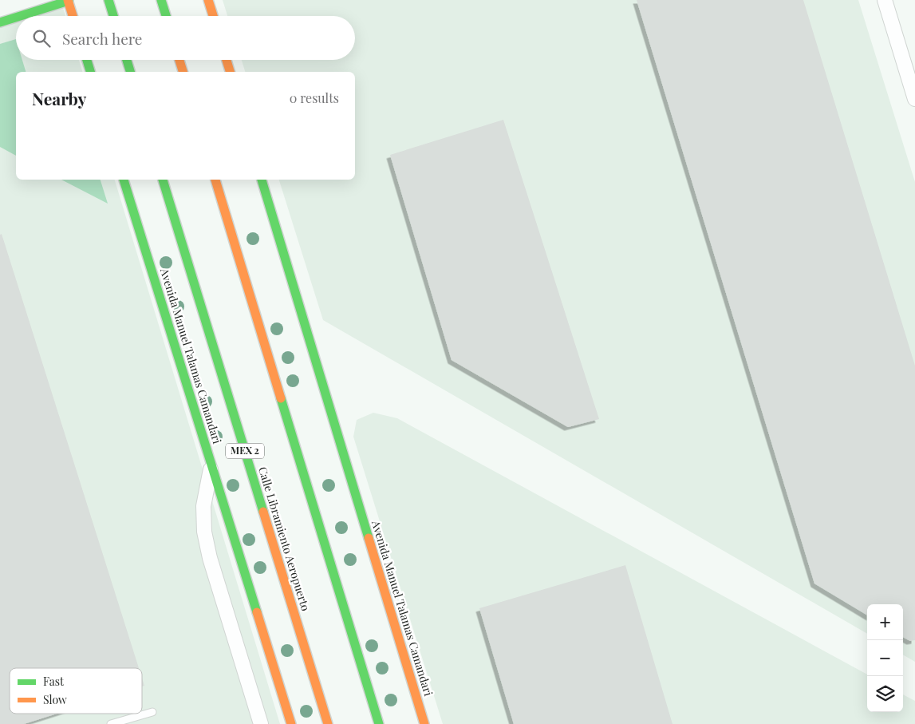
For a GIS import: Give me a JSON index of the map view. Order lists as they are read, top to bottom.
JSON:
{
  "streets": {
    "main road": ["Avenida Manuel Talamas Camandari", "MEX 2", "Calle Libramiento Aeropuerto"]
  },
  "legend": ["Fast", "Slow"],
  "page": {
    "search": "Search here",
    "heading": ["Nearby", "0 results"],
    "map_buttons": ["+", "−"]
  }
}
